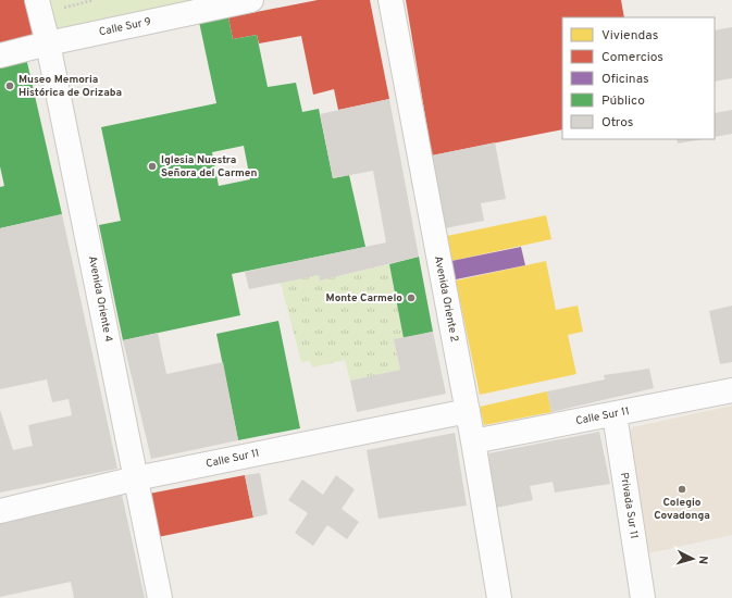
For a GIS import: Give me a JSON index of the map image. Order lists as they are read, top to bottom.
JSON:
{
  "streets": {
    "street": [
      "Calle Sur 9",
      "Avenida Oriente 4",
      "Avenida Oriente 2",
      "Calle Sur 11",
      "Privada Sur 11"
    ]
  },
  "crossings": [
    ["Calle Sur 9", "Avenida Oriente 4"],
    ["Avenida Oriente 4", "Calle Sur 11"],
    ["Avenida Oriente 2", "Calle Sur 11"],
    ["Calle Sur 11", "Privada Sur 11"]
  ],
  "places": [
    "Museo Memoria Histórica de Orizaba",
    "Iglesia Nuestra Señora del Carmen",
    "Monte Carmelo",
    "Colegio Covadonga"
  ],
  "legend": [
    "Viviendas",
    "Comercios",
    "Oficinas",
    "Público",
    "Otros"
  ],
  "north": "right"
}
